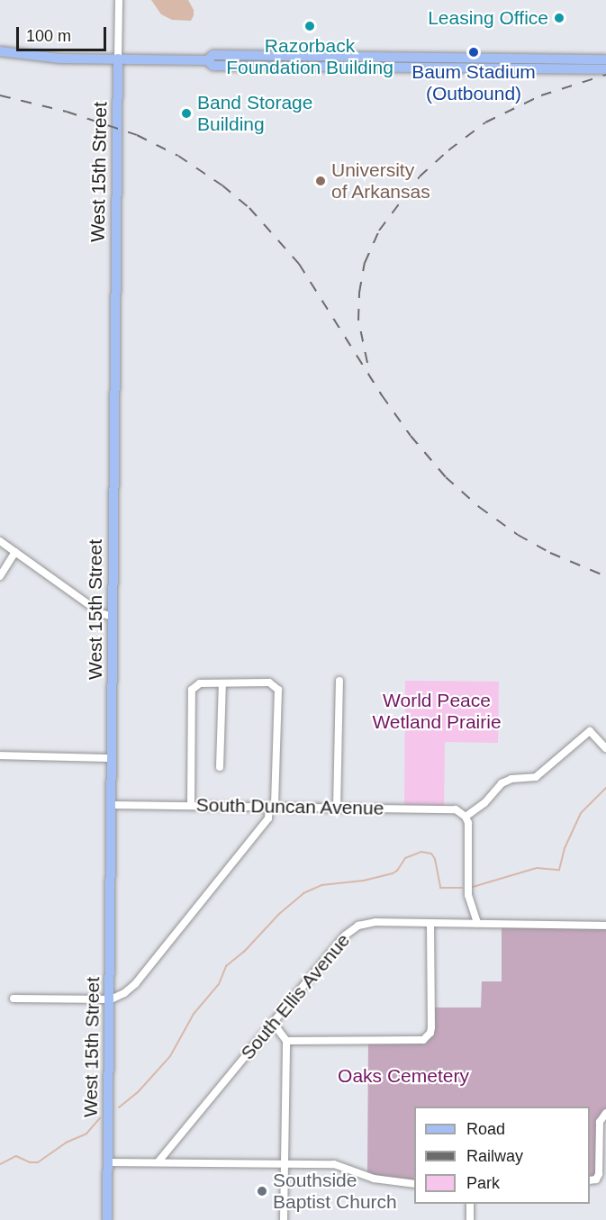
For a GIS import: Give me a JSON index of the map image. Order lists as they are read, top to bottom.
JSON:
{
  "streets": {
    "main road": ["West 15th Street"],
    "street": ["South Duncan Avenue", "South Ellis Avenue"]
  },
  "crossings": [
    ["West 15th Street", "South Duncan Avenue"]
  ],
  "parks": ["World Peace Wetland Prairie", "Oaks Cemetery"],
  "places": [
    "Leasing Office",
    "Razorback Foundation Building",
    "Baum Stadium (Outbound)",
    "Band Storage Building",
    "University of Arkansas",
    "Southside Baptist Church"
  ],
  "legend": ["Road", "Railway", "Park"],
  "scale_bar": "100 m"
}
